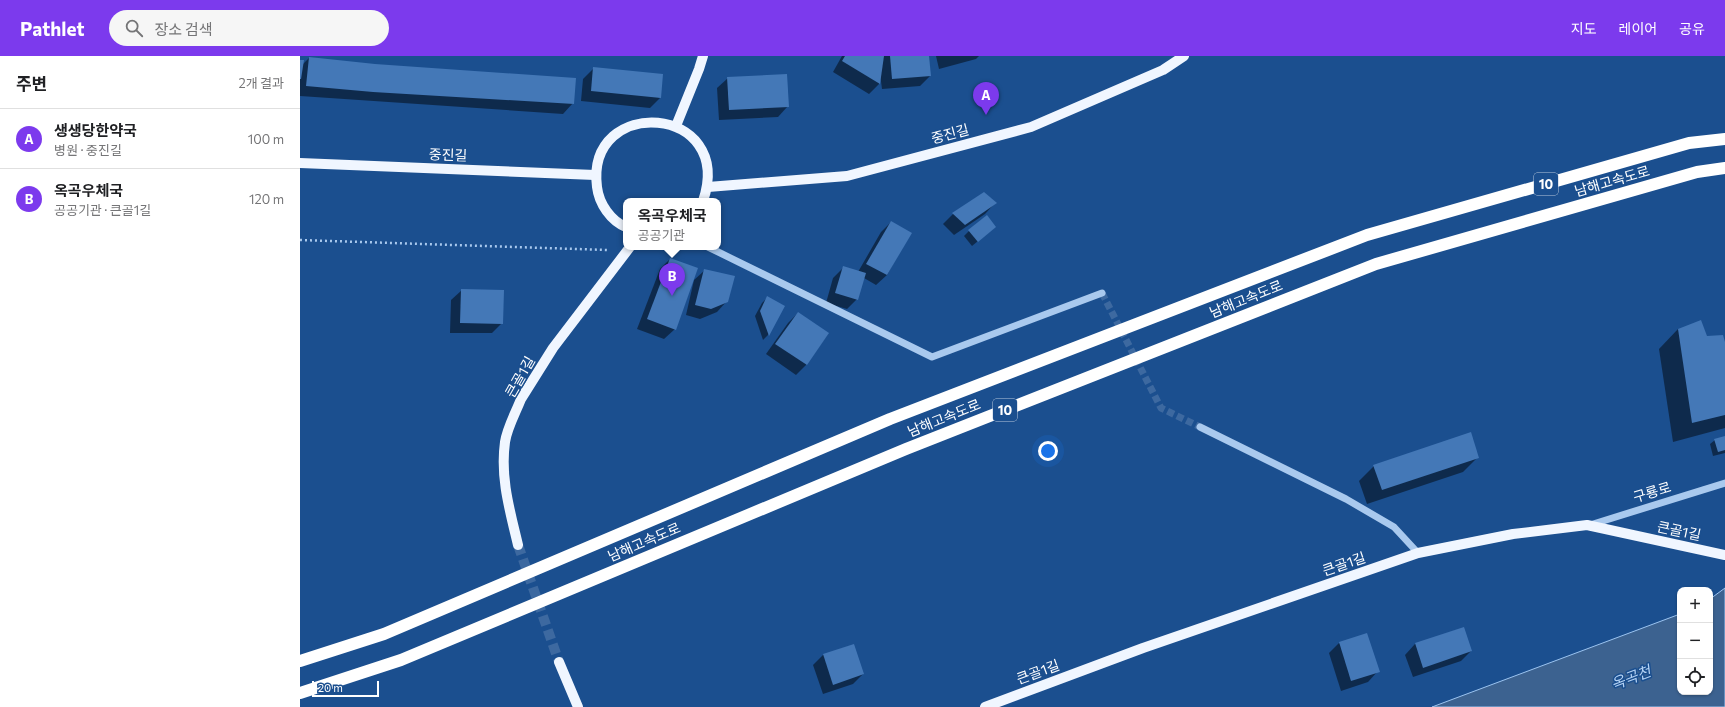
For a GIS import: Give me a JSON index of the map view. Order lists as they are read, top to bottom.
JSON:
{
  "streets": {
    "highway": ["남해고속도로", "10"],
    "main road": ["중진길", "큰골1길"],
    "street": ["구룡로"]
  },
  "crossings": [
    ["큰골1길", "구룡로"]
  ],
  "water": ["옥곡천"],
  "scale_bar": "20 m",
  "page": {
    "header": "Pathlet",
    "search": "장소 검색",
    "nav": ["지도", "레이어", "공유"],
    "heading": ["주변", "2개 결과"],
    "pins": ["A", "B"],
    "list": [
      {
        "mark": "A",
        "name": "생생당한약국",
        "note": "병원 · 중진길",
        "value": "100 m"
      },
      {
        "mark": "B",
        "name": "옥곡우체국",
        "note": "공공기관 · 큰골1길",
        "value": "120 m"
      }
    ],
    "popup": ["옥곡우체국", "공공기관"],
    "map_buttons": ["+", "−"],
    "scale": "20 m"
  }
}
